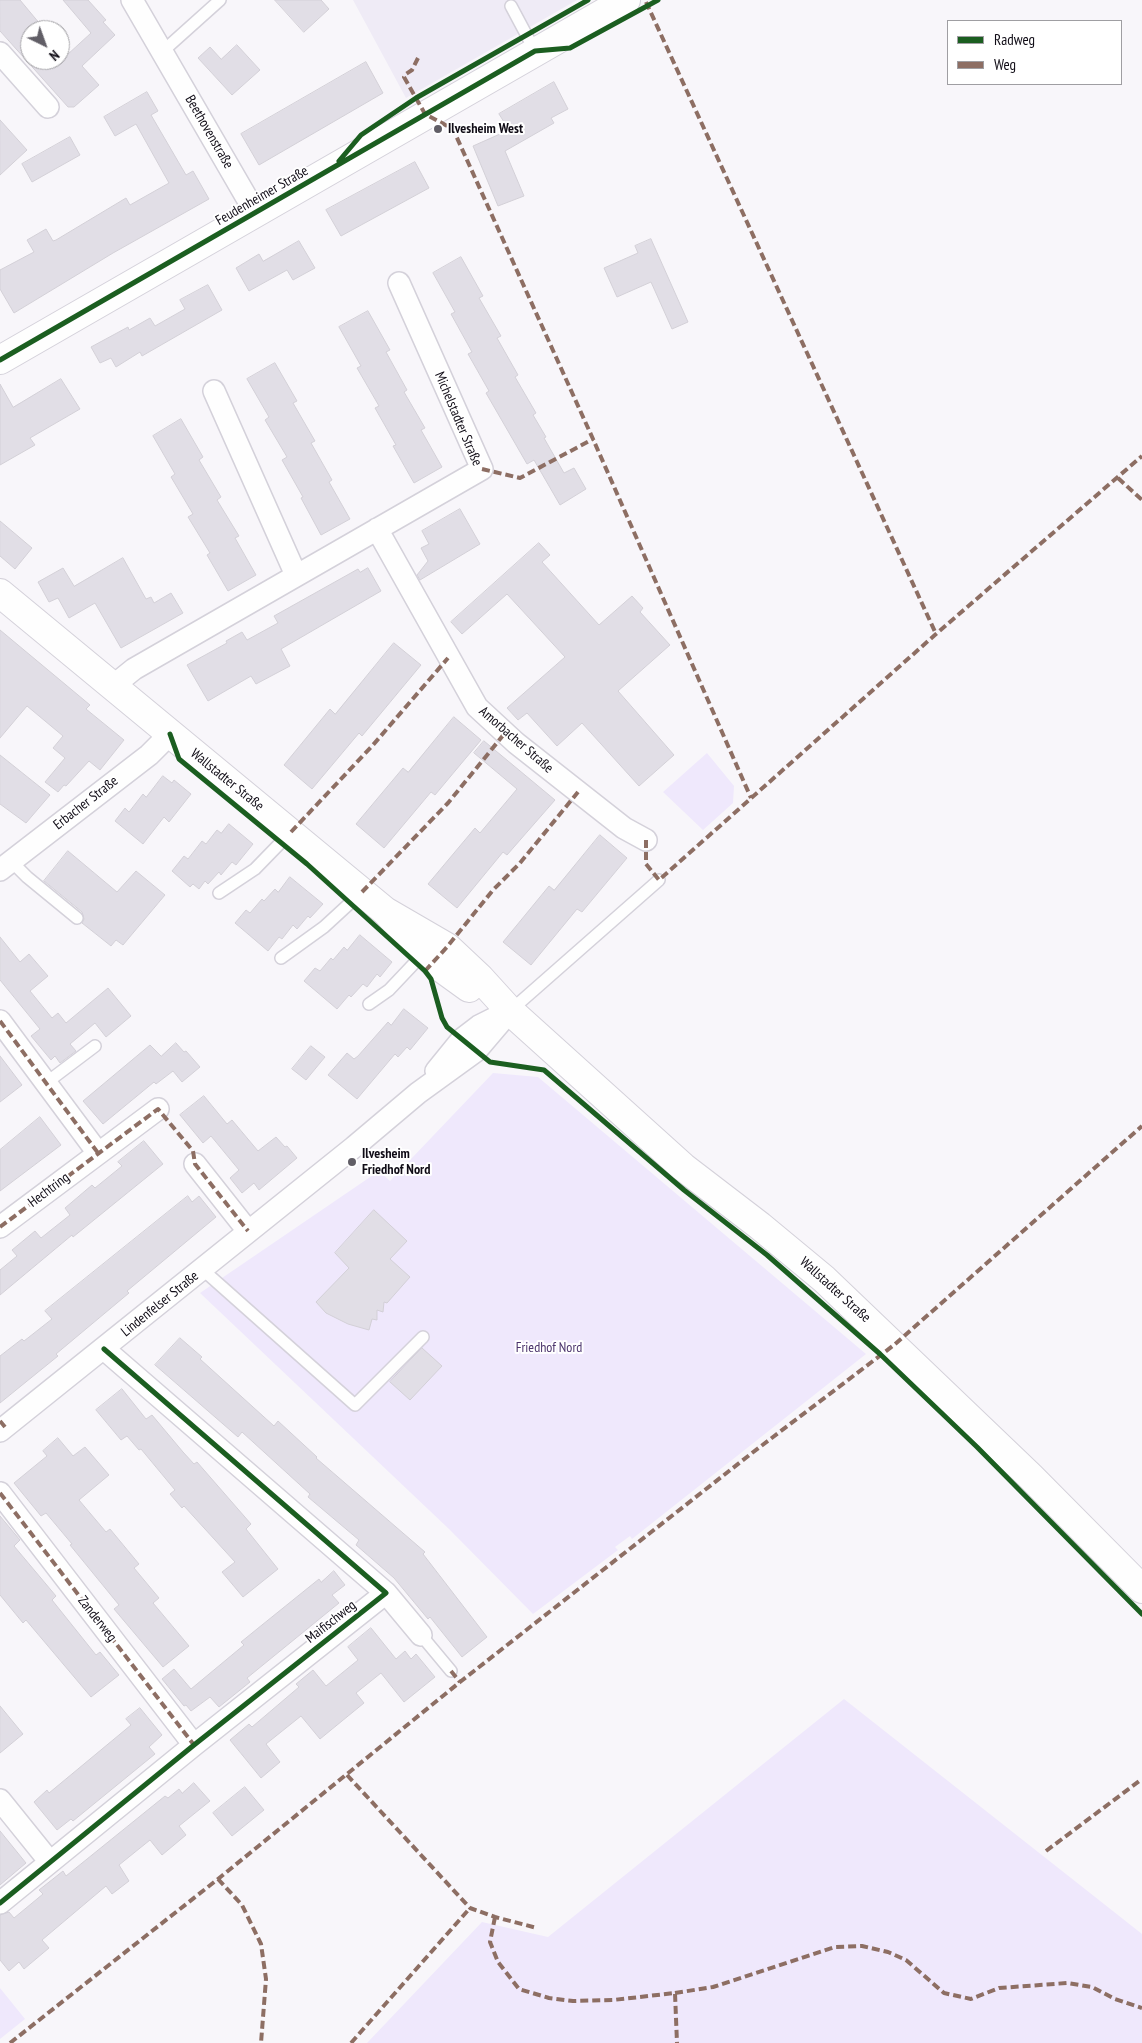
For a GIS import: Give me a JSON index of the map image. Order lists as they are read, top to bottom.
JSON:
{
  "streets": {
    "main road": ["Feudenheimer Straße", "Wallstadter Straße"],
    "street": [
      "Beethovenstraße",
      "Michelstadter Straße",
      "Amorbacher Straße",
      "Erbacher Straße",
      "Hechtring",
      "Lindenfelser Straße",
      "Zanderweg",
      "Maifischweg"
    ]
  },
  "crossings": [
    ["Beethovenstraße", "Feudenheimer Straße"],
    ["Michelstadter Straße", "Amorbacher Straße"],
    ["Michelstadter Straße", "Wallstadter Straße"],
    ["Wallstadter Straße", "Erbacher Straße"],
    ["Wallstadter Straße", "Lindenfelser Straße"],
    ["Zanderweg", "Maifischweg"]
  ],
  "parks": ["Friedhof Nord"],
  "places": ["Ilvesheim West", "Ilvesheim Friedhof Nord"],
  "legend": ["Radweg", "Weg"],
  "north": "bottom right"
}
